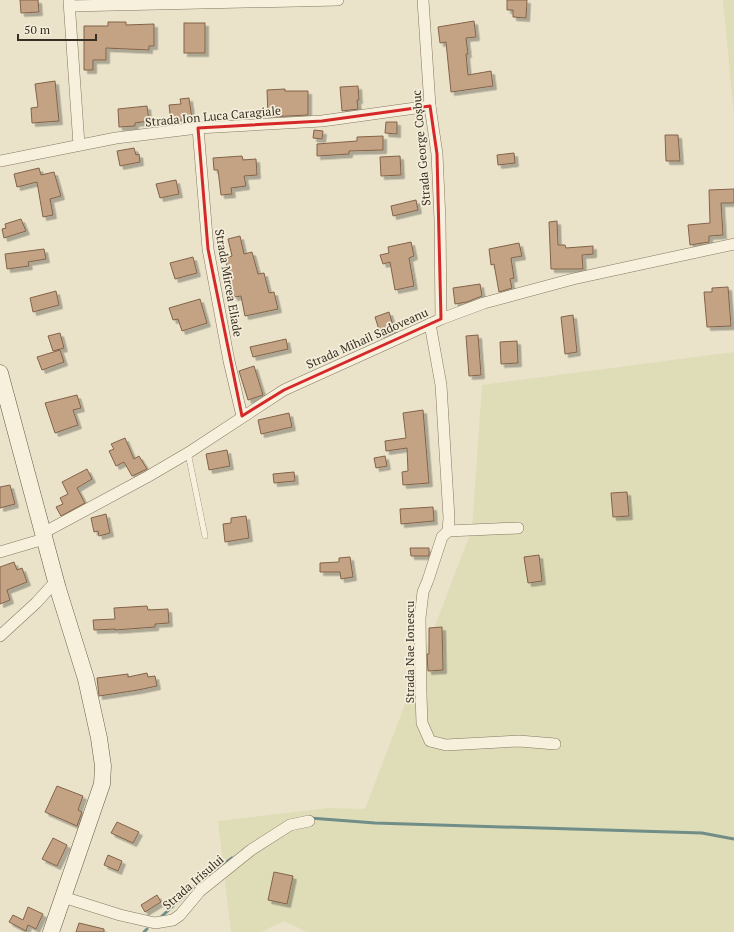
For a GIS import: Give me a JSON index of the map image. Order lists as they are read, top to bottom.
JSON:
{
  "streets": {
    "street": [
      "Strada Ion Luca Caragiale",
      "Strada George Coșbuc",
      "Strada Mircea Eliade",
      "Strada Mihail Sadoveanu",
      "Strada Nae Ionescu",
      "Strada Irisului"
    ]
  },
  "crossings": [
    ["Strada Ion Luca Caragiale", "Strada George Coșbuc"],
    ["Strada Ion Luca Caragiale", "Strada Mircea Eliade"],
    ["Strada George Coșbuc", "Strada Mihail Sadoveanu"],
    ["Strada Mircea Eliade", "Strada Mihail Sadoveanu"],
    ["Strada Mihail Sadoveanu", "Strada Nae Ionescu"]
  ],
  "scale_bar": "50 m"
}
